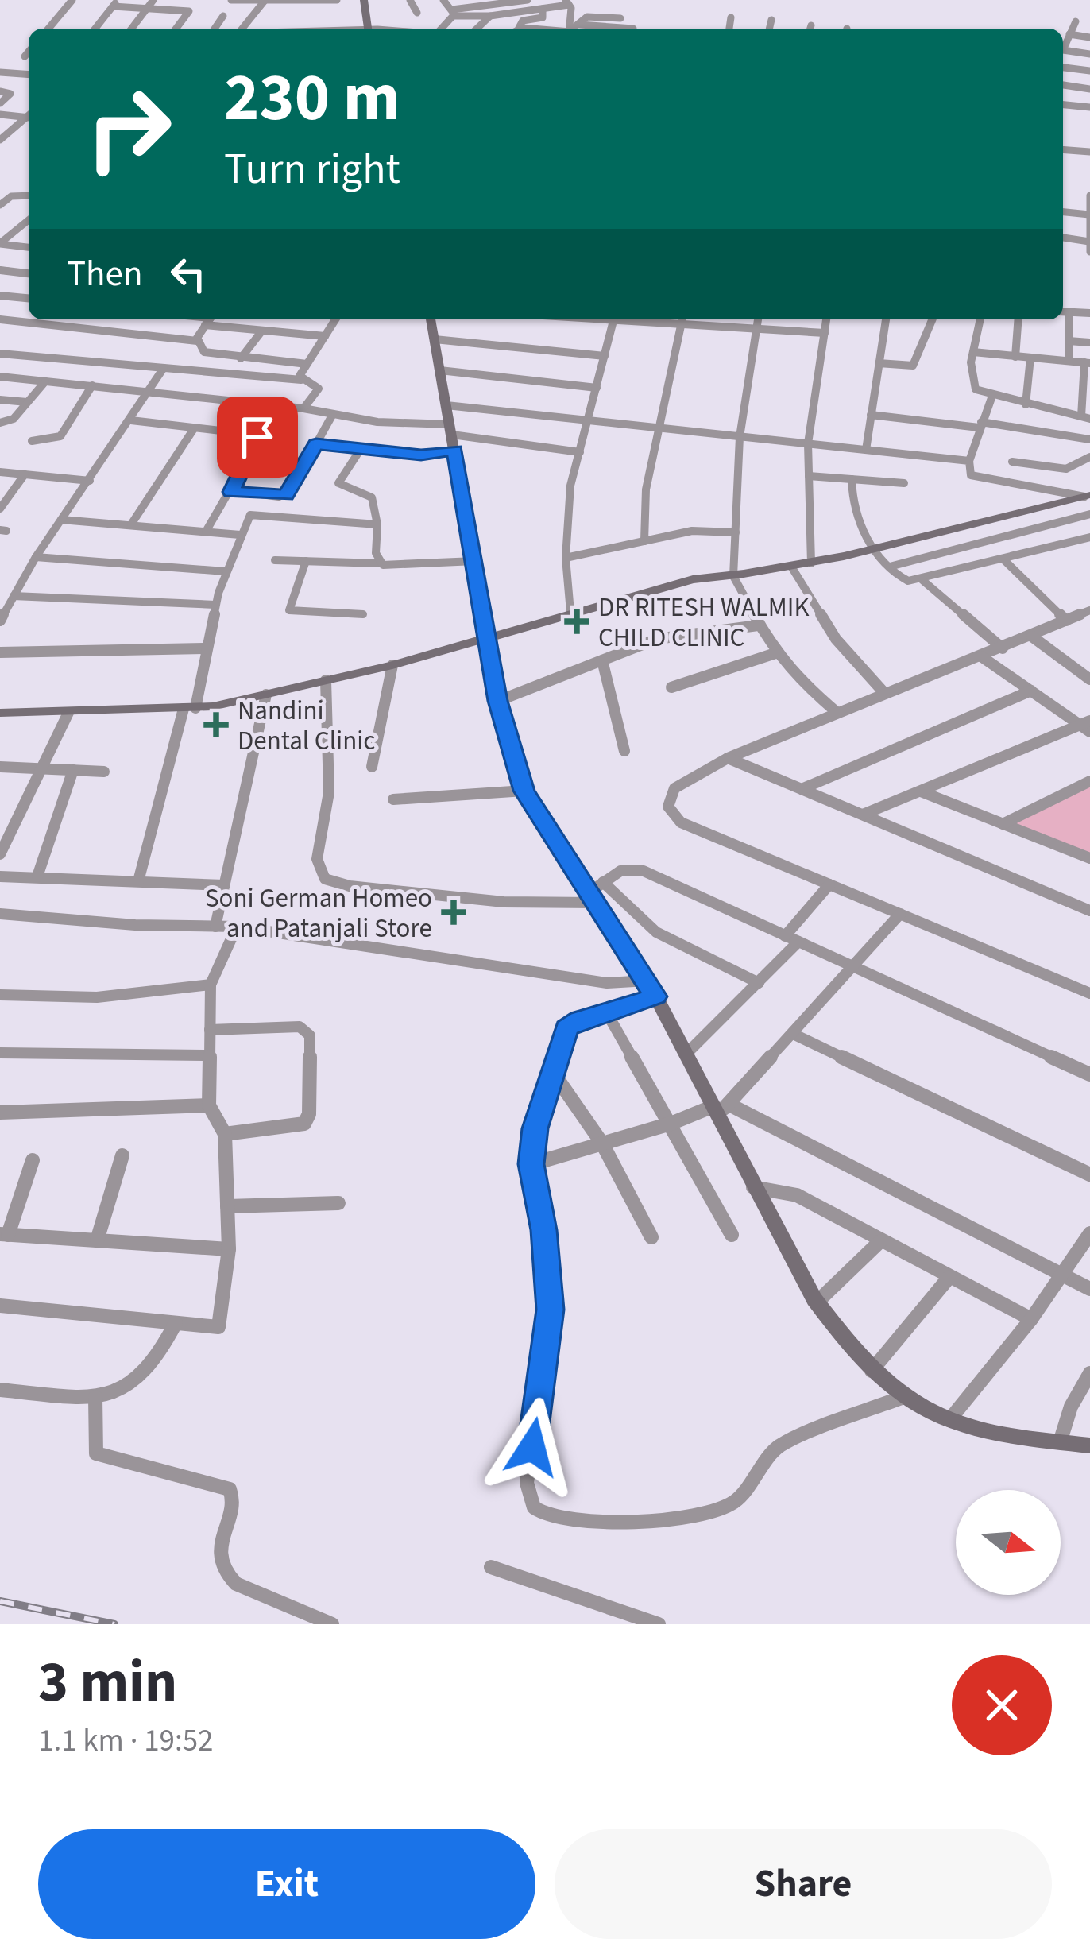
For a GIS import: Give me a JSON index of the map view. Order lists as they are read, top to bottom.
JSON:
{
  "places": {
    "health": ["DR RITESH WALMIK CHILD CLINIC", "Nandini Dental Clinic", "Soni German Homeo and Patanjali Store"]
  },
  "north": "right",
  "page": {
    "turn": ["230 m", "Turn right"],
    "then": "Then",
    "heading": ["3 min", "1.1 km · 19:52"],
    "buttons": ["Exit", "Share"]
  }
}
